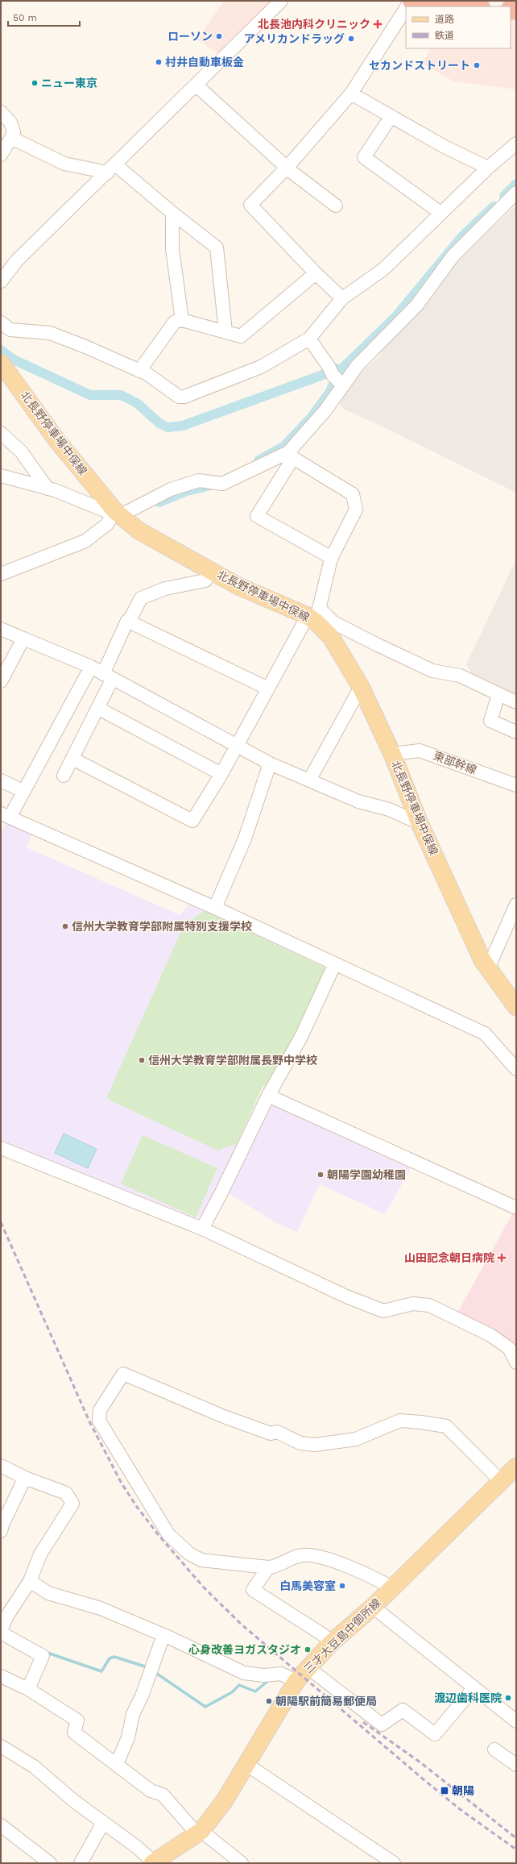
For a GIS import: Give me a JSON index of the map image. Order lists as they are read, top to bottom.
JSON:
{
  "streets": {
    "main road": ["北長野停車場中俣線", "三才大豆島中御所線"],
    "street": ["東部幹線"]
  },
  "crossings": [
    ["北長野停車場中俣線", "東部幹線"]
  ],
  "places": {
    "health": ["北長池内科クリニック", "山田記念朝日病院"],
    "other": [
      "ローソン",
      "アメリカンドラッグ",
      "村井自動車板金",
      "セカンドストリート",
      "ニュー東京",
      "信州大学教育学部附属特別支援学校",
      "信州大学教育学部附属長野中学校",
      "朝陽学園幼稚園",
      "白馬美容室",
      "心身改善ヨガスタジオ",
      "渡辺歯科医院",
      "朝陽駅前簡易郵便局"
    ],
    "transit": ["朝陽"]
  },
  "legend": ["道路", "鉄道"],
  "scale_bar": "50 m"
}
